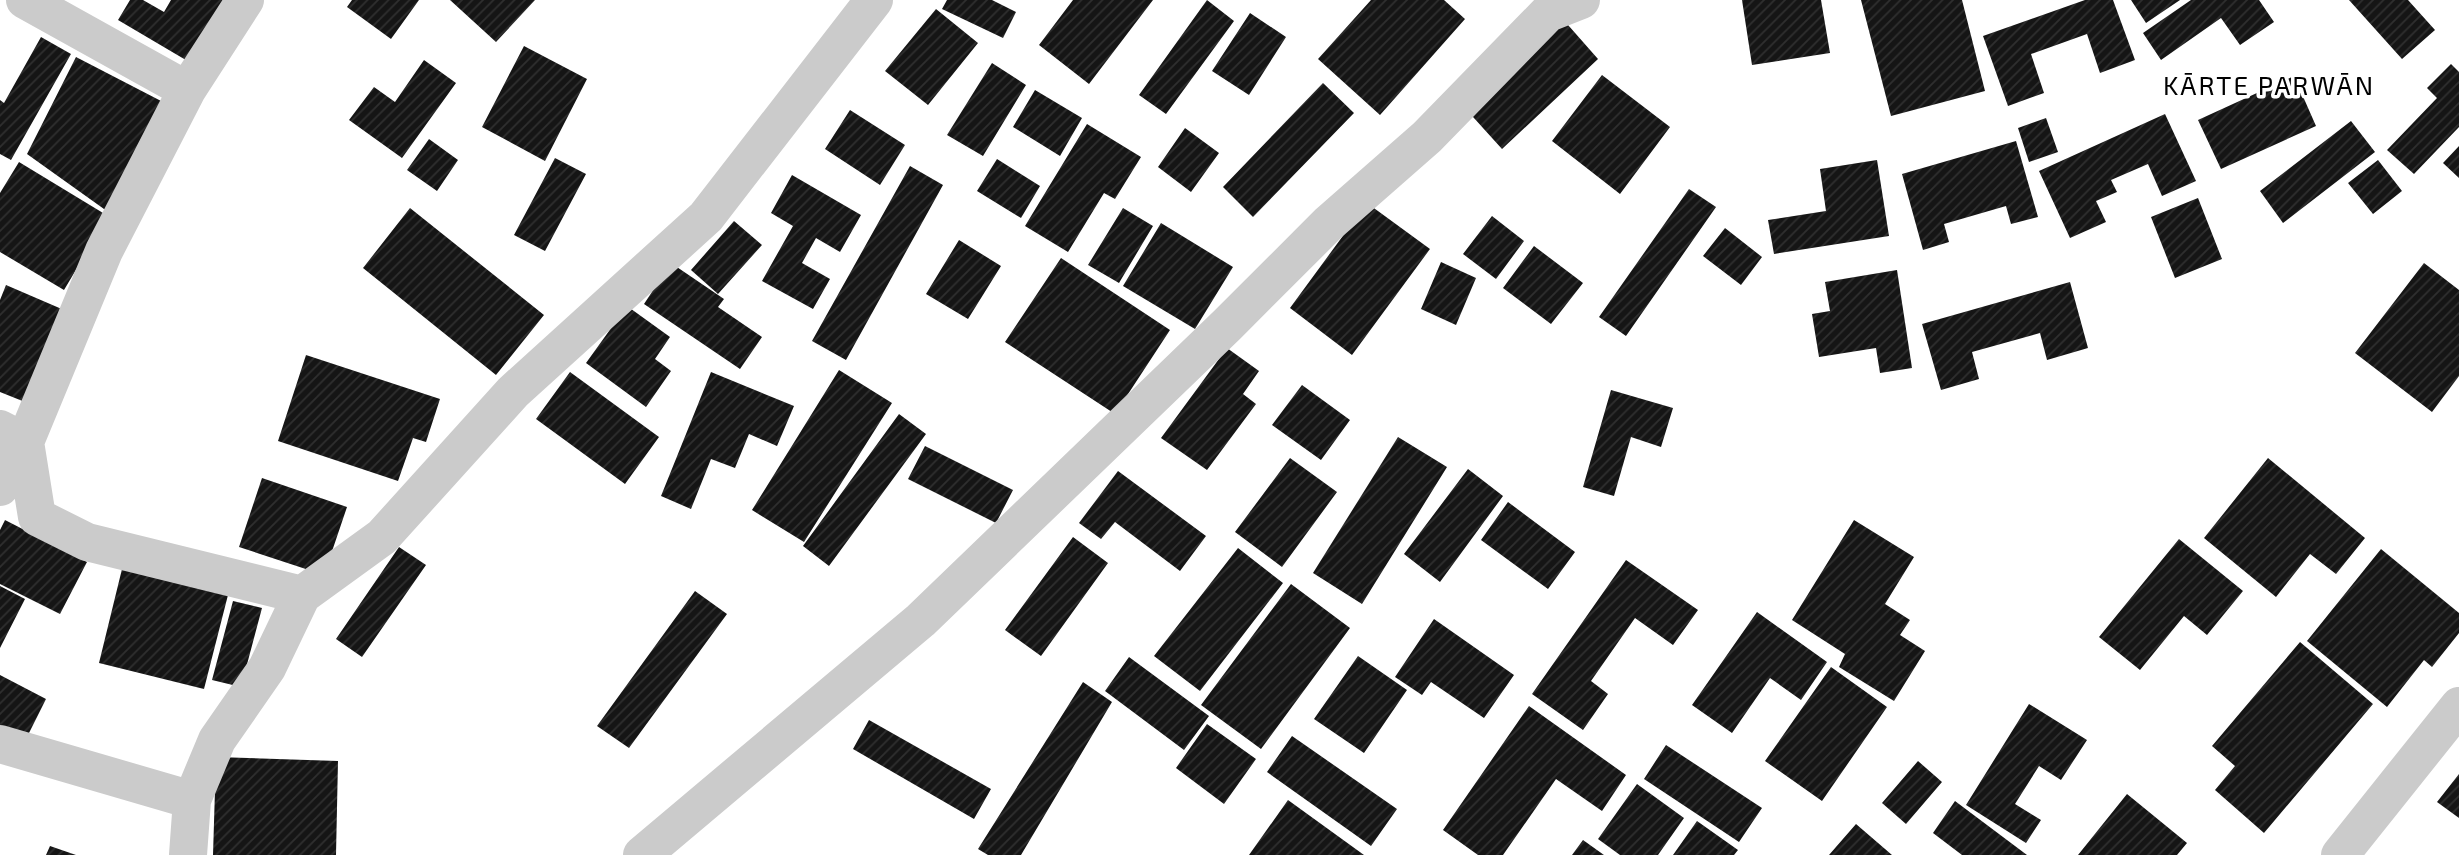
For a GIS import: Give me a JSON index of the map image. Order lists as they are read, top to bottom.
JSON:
{
  "districts": ["KĀRTE PARWĀN"]
}
